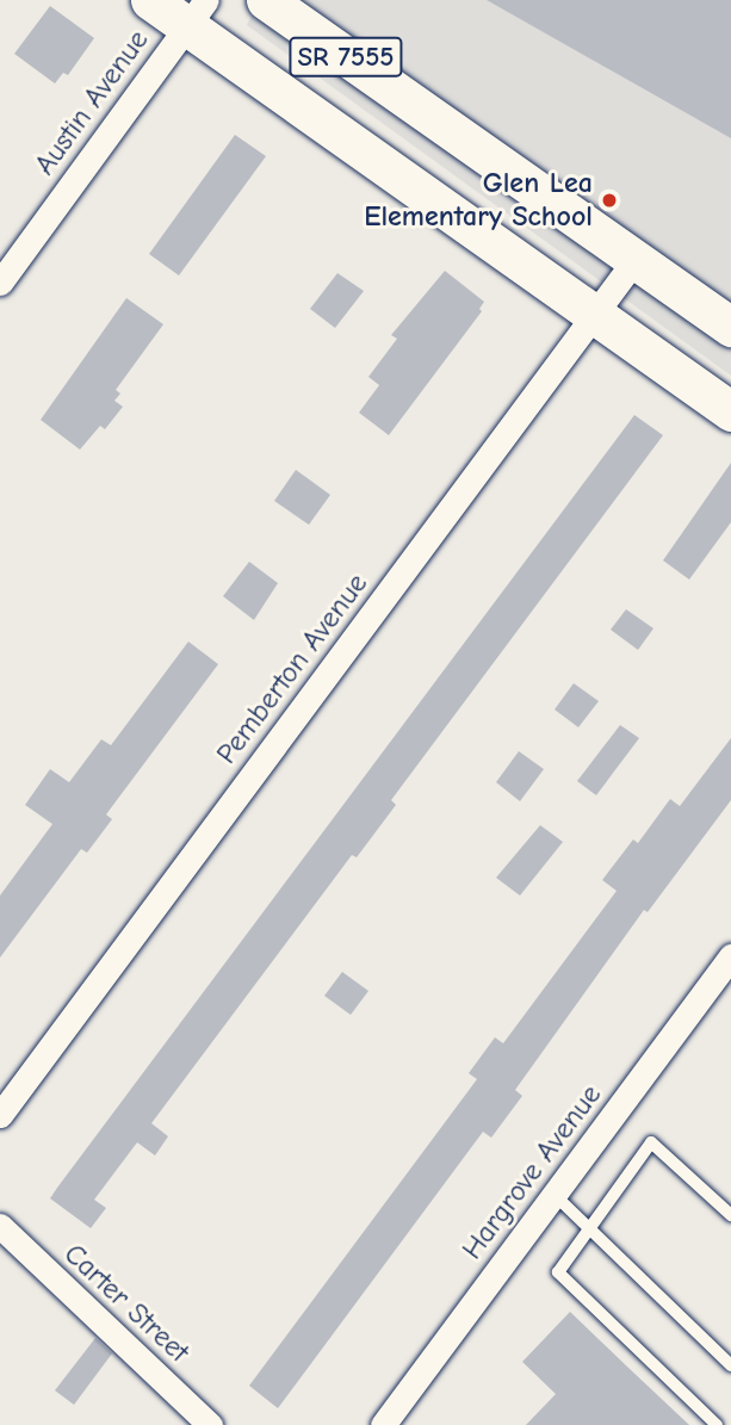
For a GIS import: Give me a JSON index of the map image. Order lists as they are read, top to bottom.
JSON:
{
  "streets": {
    "main road": ["SR 7555"],
    "street": [
      "Austin Avenue",
      "Pemberton Avenue",
      "Hargrove Avenue",
      "Carter Street"
    ]
  },
  "crossings": [
    ["SR 7555", "Austin Avenue"],
    ["SR 7555", "Pemberton Avenue"]
  ],
  "places": ["Glen Lea Elementary School"]
}
